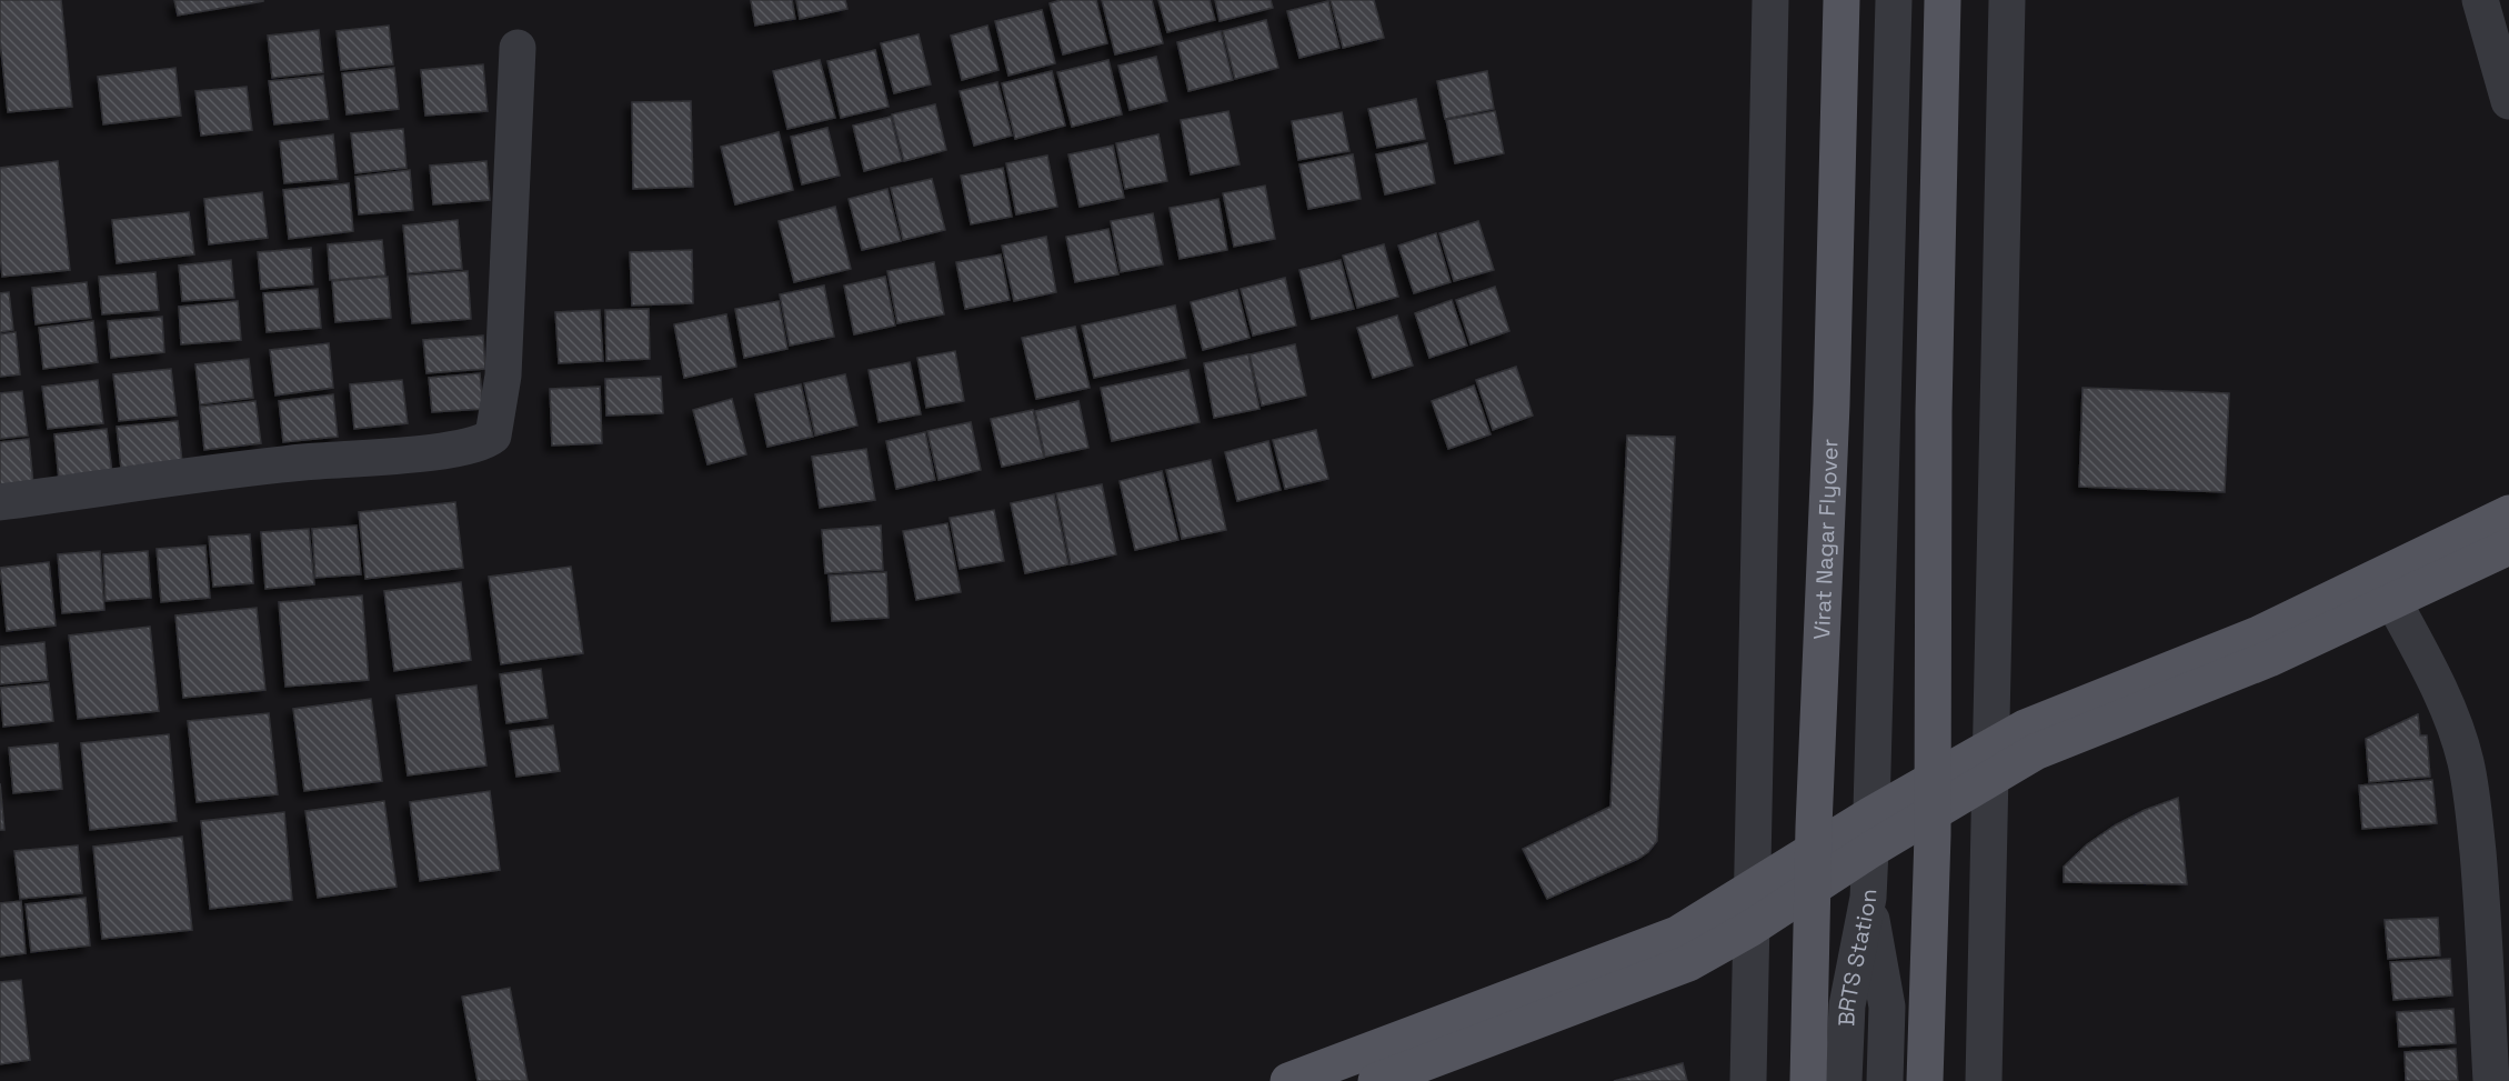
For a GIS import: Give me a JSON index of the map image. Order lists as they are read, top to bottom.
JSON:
{
  "streets": {
    "main road": ["Virat Nagar Flyover"],
    "street": ["BRTS Station"]
  }
}
